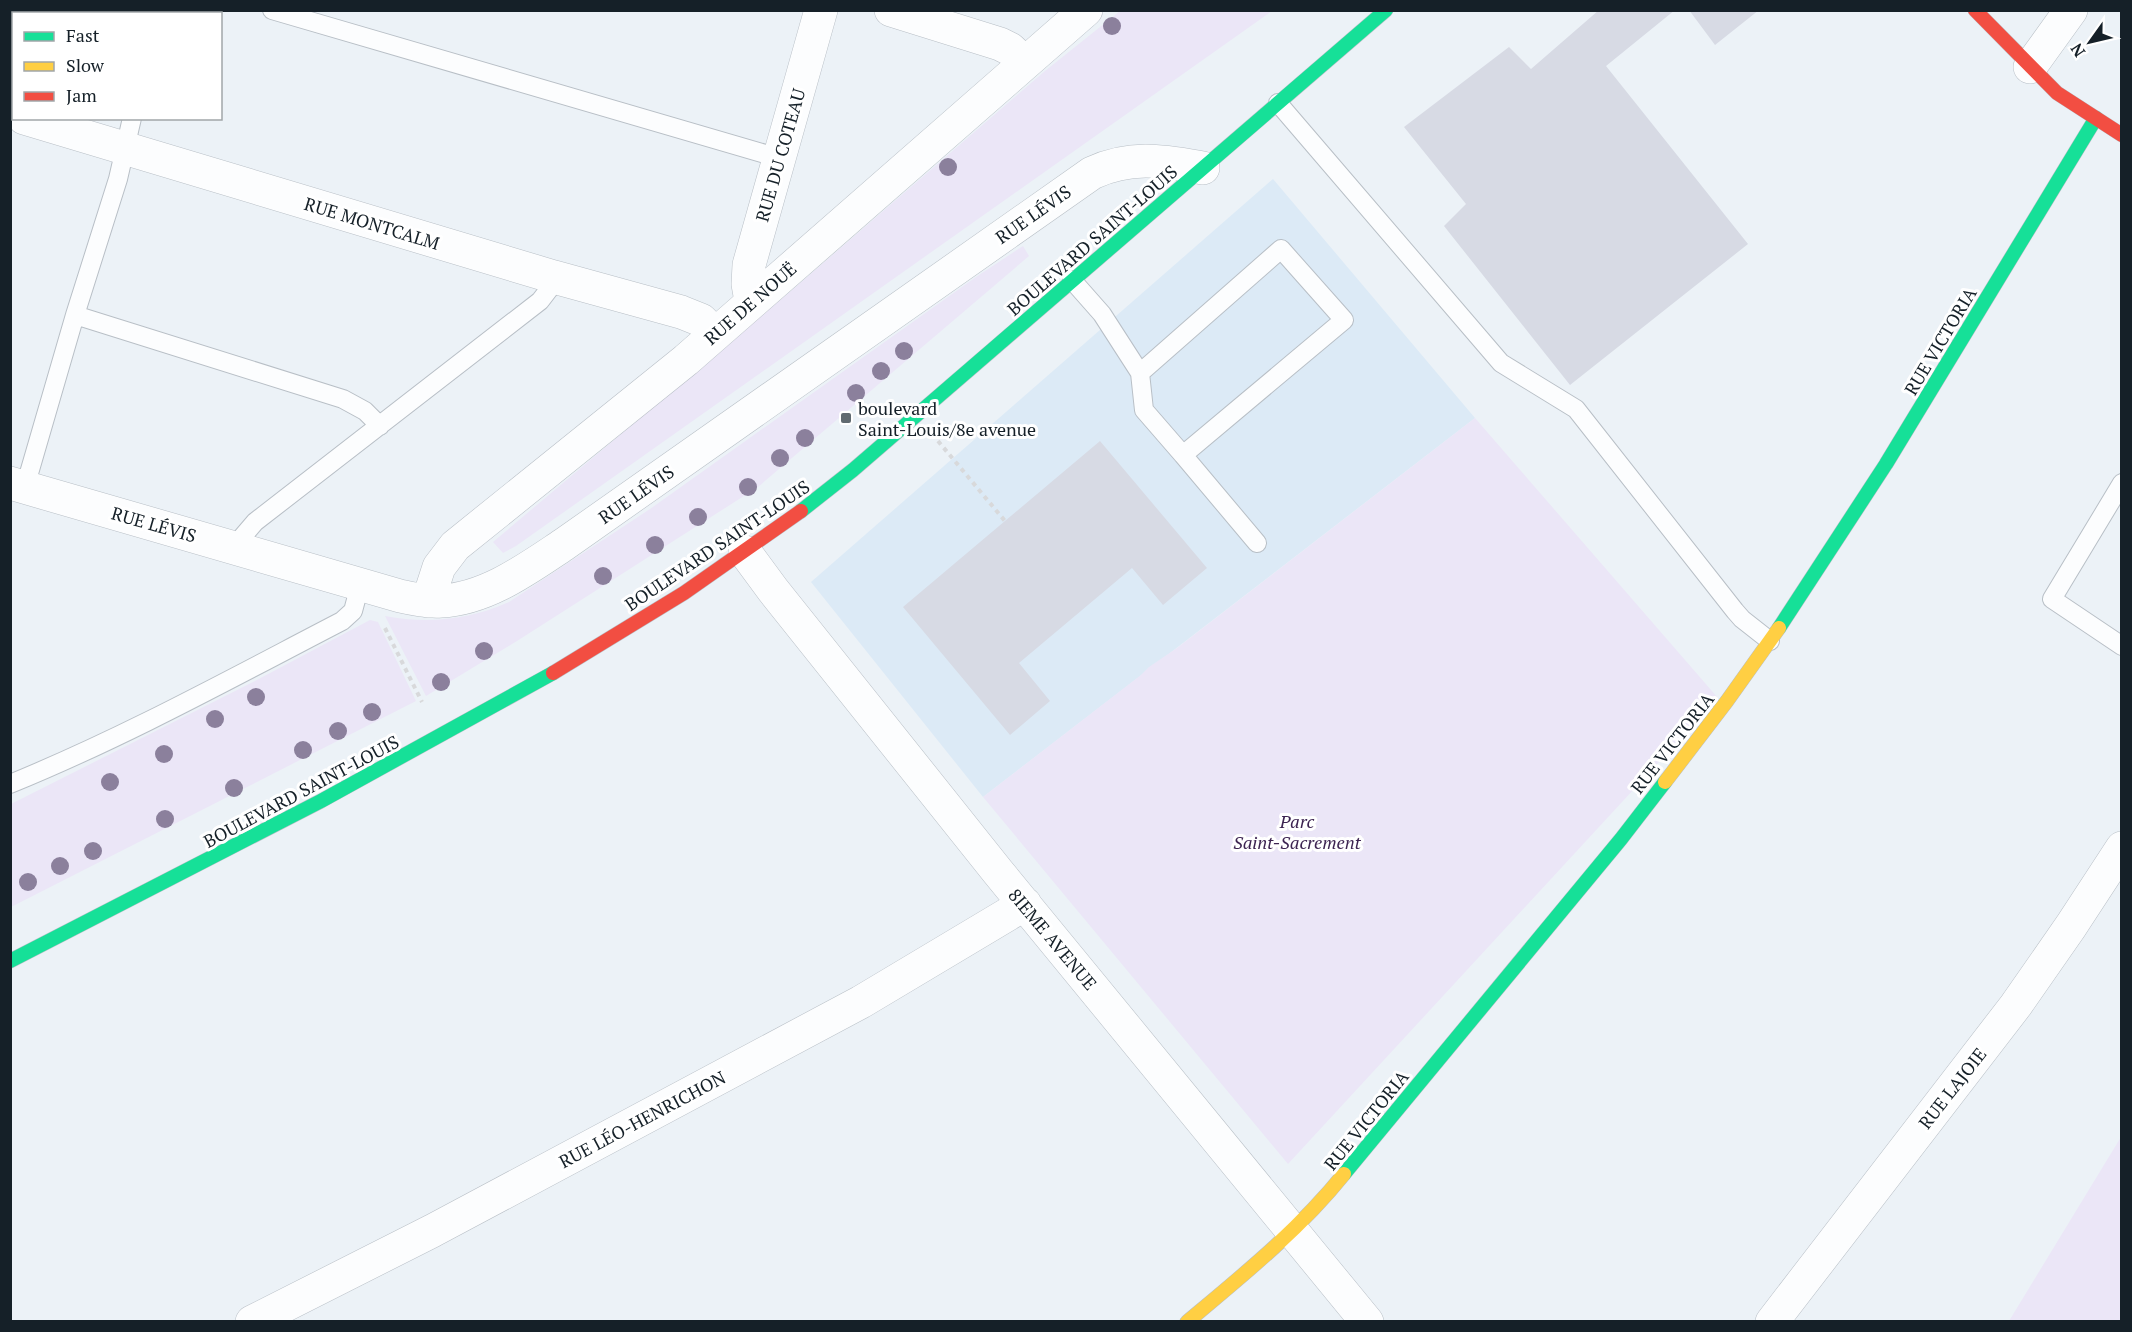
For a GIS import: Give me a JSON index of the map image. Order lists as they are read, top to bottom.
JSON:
{
  "streets": {
    "street": [
      "RUE DU COTEAU",
      "RUE LÉVIS",
      "RUE MONTCALM",
      "BOULEVARD SAINT-LOUIS",
      "RUE DE NOUË",
      "RUE VICTORIA",
      "8IEME AVENUE",
      "RUE LAJOIE",
      "RUE LÉO-HENRICHON"
    ]
  },
  "crossings": [
    ["RUE DU COTEAU", "RUE DE NOUË"],
    ["RUE LÉVIS", "BOULEVARD SAINT-LOUIS"],
    ["RUE LÉVIS", "RUE DE NOUË"],
    ["RUE MONTCALM", "RUE DE NOUË"],
    ["BOULEVARD SAINT-LOUIS", "8IEME AVENUE"],
    ["RUE VICTORIA", "8IEME AVENUE"],
    ["8IEME AVENUE", "RUE LÉO-HENRICHON"]
  ],
  "parks": ["Parc Saint-Sacrement"],
  "places": {
    "transit": ["boulevard Saint-Louis/8e avenue"]
  },
  "legend": ["Fast", "Slow", "Jam"],
  "north": "bottom left"
}
